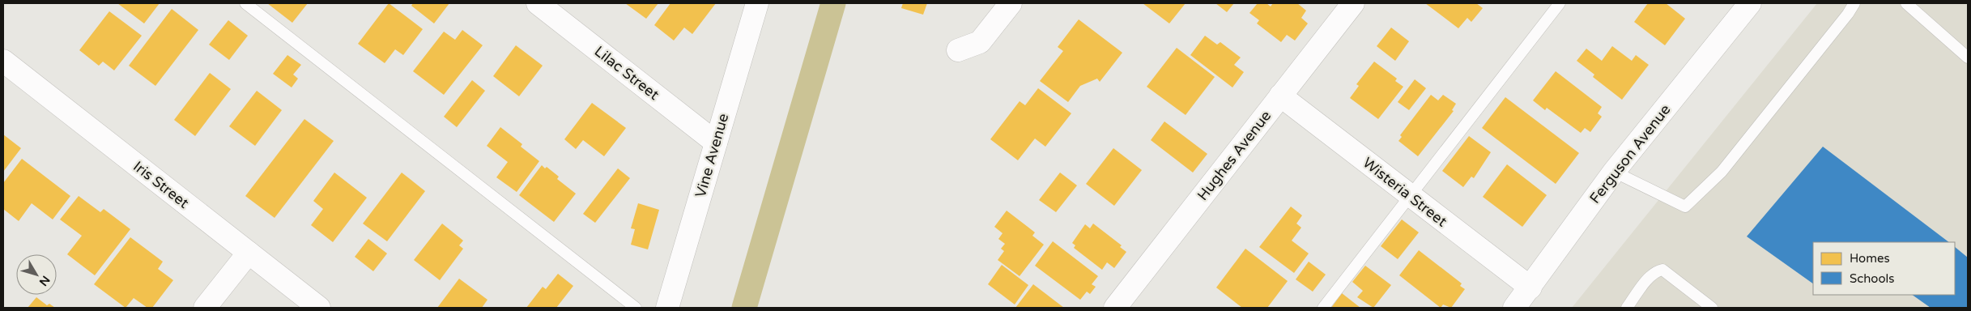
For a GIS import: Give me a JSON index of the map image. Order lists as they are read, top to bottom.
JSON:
{
  "streets": {
    "street": [
      "Lilac Street",
      "Ferguson Avenue",
      "Vine Avenue",
      "Hughes Avenue",
      "Iris Street",
      "Wisteria Street"
    ]
  },
  "crossings": [
    ["Lilac Street", "Vine Avenue"],
    ["Ferguson Avenue", "Wisteria Street"],
    ["Hughes Avenue", "Wisteria Street"]
  ],
  "legend": ["Homes", "Schools"],
  "north": "bottom right"
}
